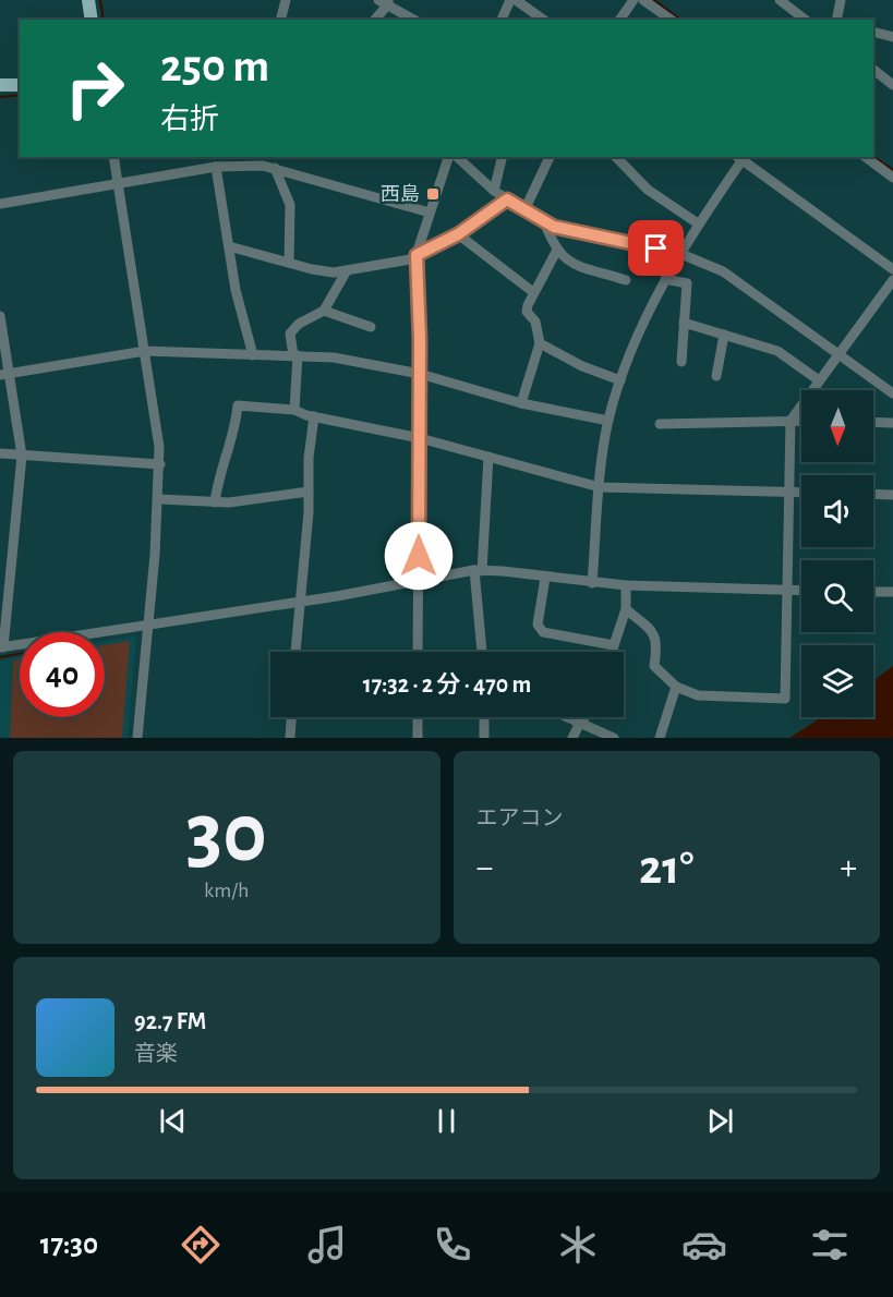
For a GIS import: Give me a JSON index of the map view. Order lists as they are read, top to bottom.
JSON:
{
  "places": {
    "transit": ["西島"]
  },
  "north": "bottom",
  "page": {
    "turn": ["250 m", "右折"],
    "limit": "40",
    "trip": "17:32 · 2 分 · 470 m",
    "tile": [
      ["30", "km/h"],
      "エアコン"
    ],
    "heat": ["−", "21°", "+"],
    "song": ["92.7 FM", "音楽"],
    "tabs": "17:30"
  }
}
